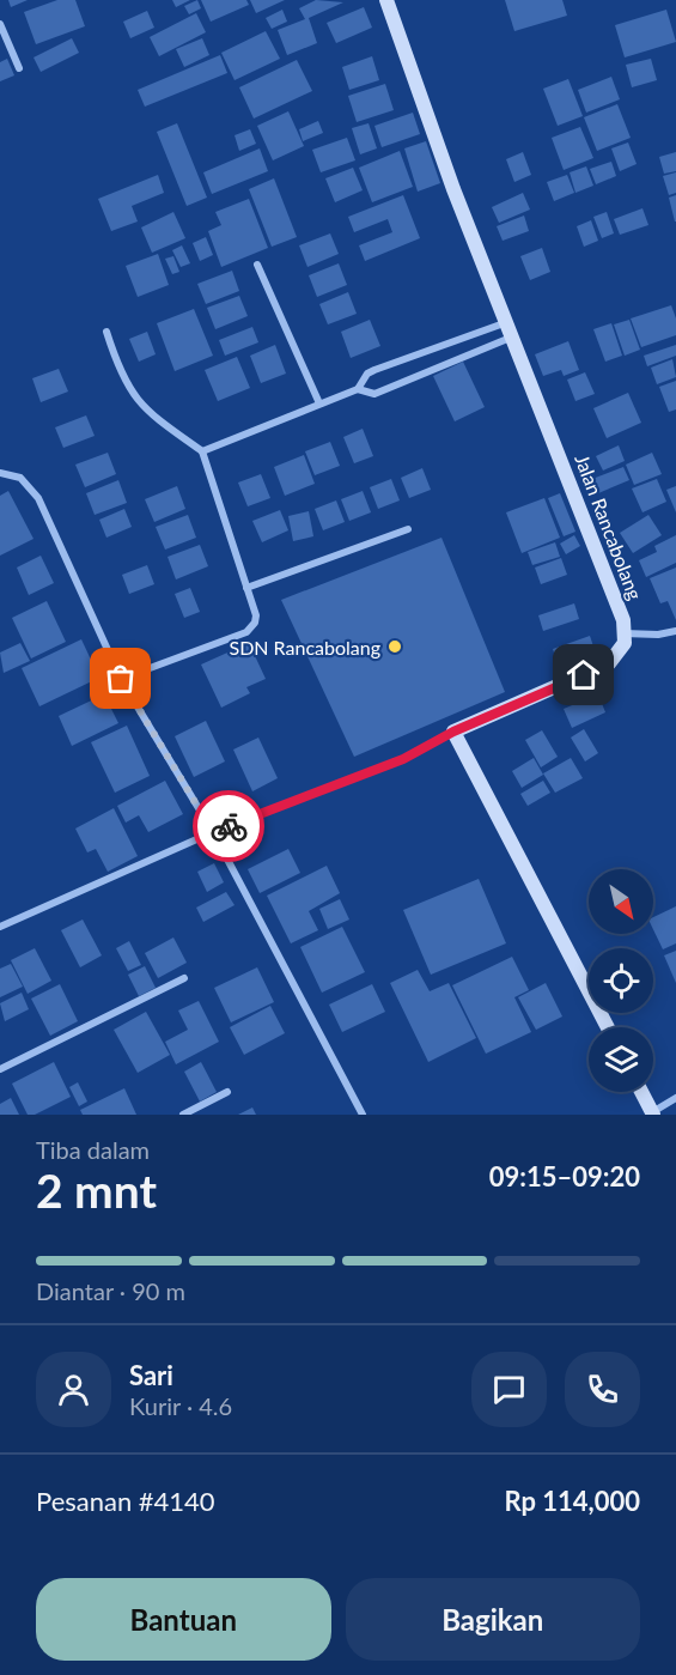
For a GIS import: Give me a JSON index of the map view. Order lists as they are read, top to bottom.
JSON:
{
  "streets": {
    "street": ["Jalan Rancabolang"]
  },
  "places": ["SDN Rancabolang"],
  "north": "bottom right",
  "page": {
    "heading": ["2 mnt", "Tiba dalam", "09:15–09:20"],
    "panel": [
      "Sari",
      "Kurir · 4.6",
      "Pesanan #4140",
      "Rp 114,000"
    ],
    "bar": "Diantar · 90 m",
    "buttons": ["Bantuan", "Bagikan"]
  }
}
